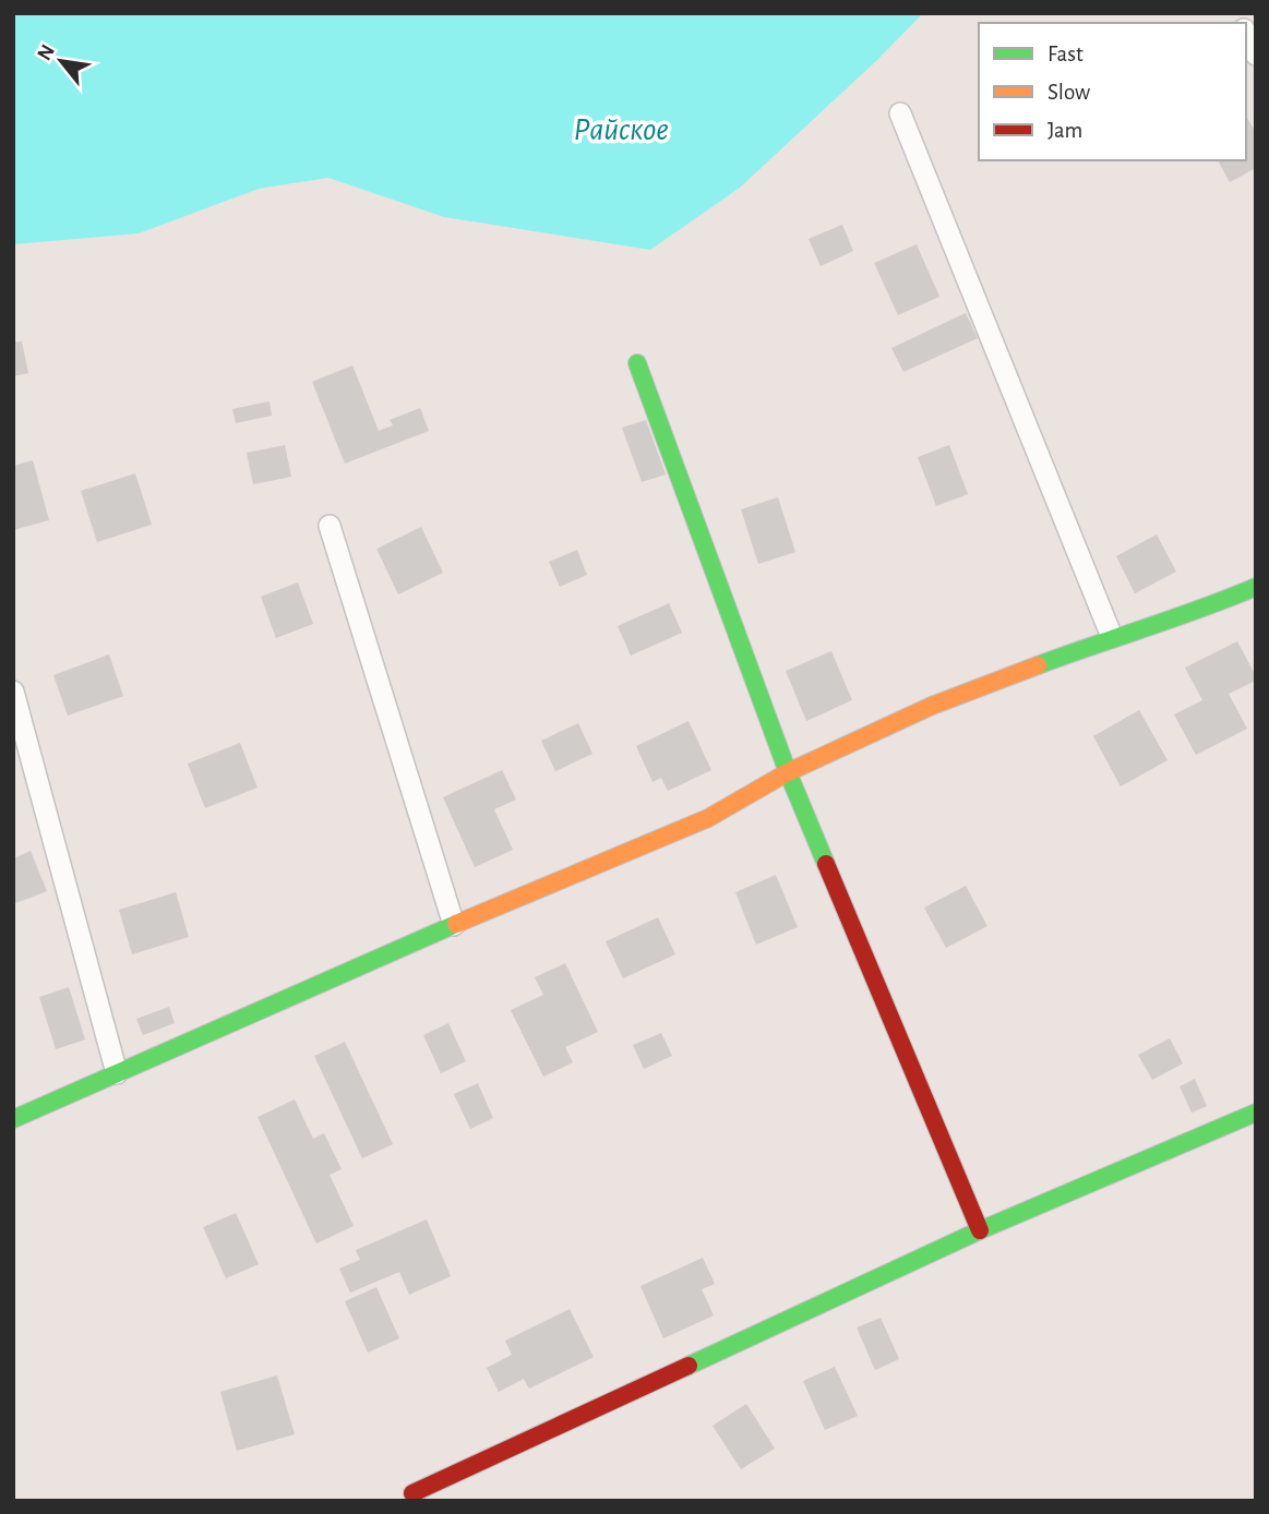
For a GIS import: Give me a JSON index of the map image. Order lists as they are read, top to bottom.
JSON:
{
  "water": ["Райское"],
  "legend": ["Fast", "Slow", "Jam"],
  "north": "top left"
}
